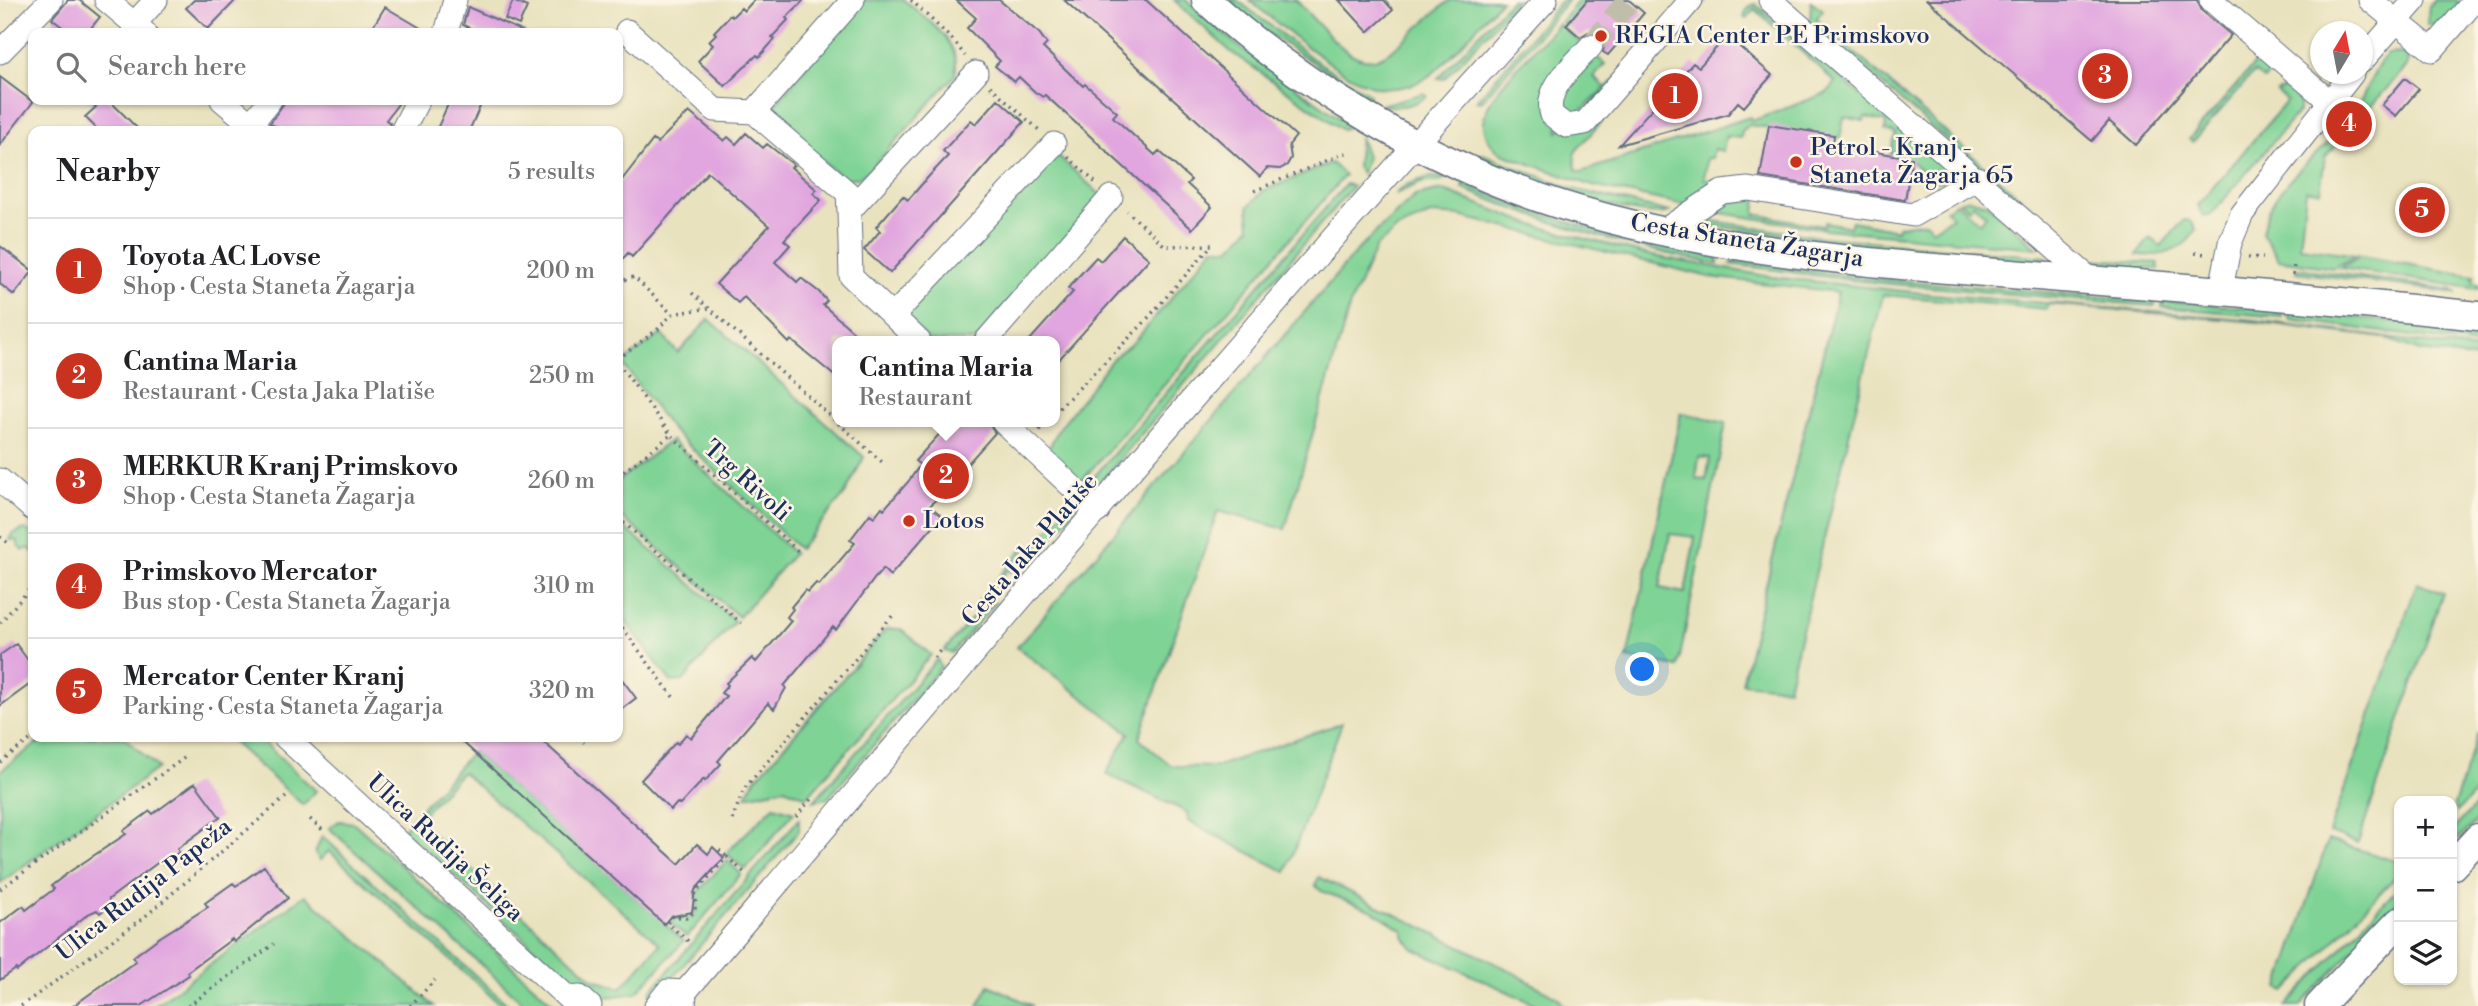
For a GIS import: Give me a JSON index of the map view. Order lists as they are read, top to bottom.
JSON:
{
  "streets": {
    "main road": ["Cesta Staneta Žagarja"],
    "street": ["Cesta Jaka Platiše", "Ulica Rudija Šeliga"],
    "path": ["Trg Rivoli", "Ulica Rudija Papeža"]
  },
  "crossings": [
    ["Cesta Staneta Žagarja", "Cesta Jaka Platiše"]
  ],
  "places": ["REGIA Center PE Primskovo", "Petrol - Kranj - Staneta Žagarja 65", "Lotos"],
  "north": "top",
  "page": {
    "search": "Search here",
    "pins": [
      "3",
      "1",
      "4",
      "5",
      "2"
    ],
    "heading": ["Nearby", "5 results"],
    "list": [
      {
        "mark": "1",
        "name": "Toyota AC Lovse",
        "note": "Shop · Cesta Staneta Žagarja",
        "value": "200 m"
      },
      {
        "mark": "2",
        "name": "Cantina Maria",
        "note": "Restaurant · Cesta Jaka Platiše",
        "value": "250 m"
      },
      {
        "mark": "3",
        "name": "MERKUR Kranj Primskovo",
        "note": "Shop · Cesta Staneta Žagarja",
        "value": "260 m"
      },
      {
        "mark": "4",
        "name": "Primskovo Mercator",
        "note": "Bus stop · Cesta Staneta Žagarja",
        "value": "310 m"
      },
      {
        "mark": "5",
        "name": "Mercator Center Kranj",
        "note": "Parking · Cesta Staneta Žagarja",
        "value": "320 m"
      }
    ],
    "popup": ["Cantina Maria", "Restaurant"],
    "map_buttons": ["+", "−"]
  }
}
